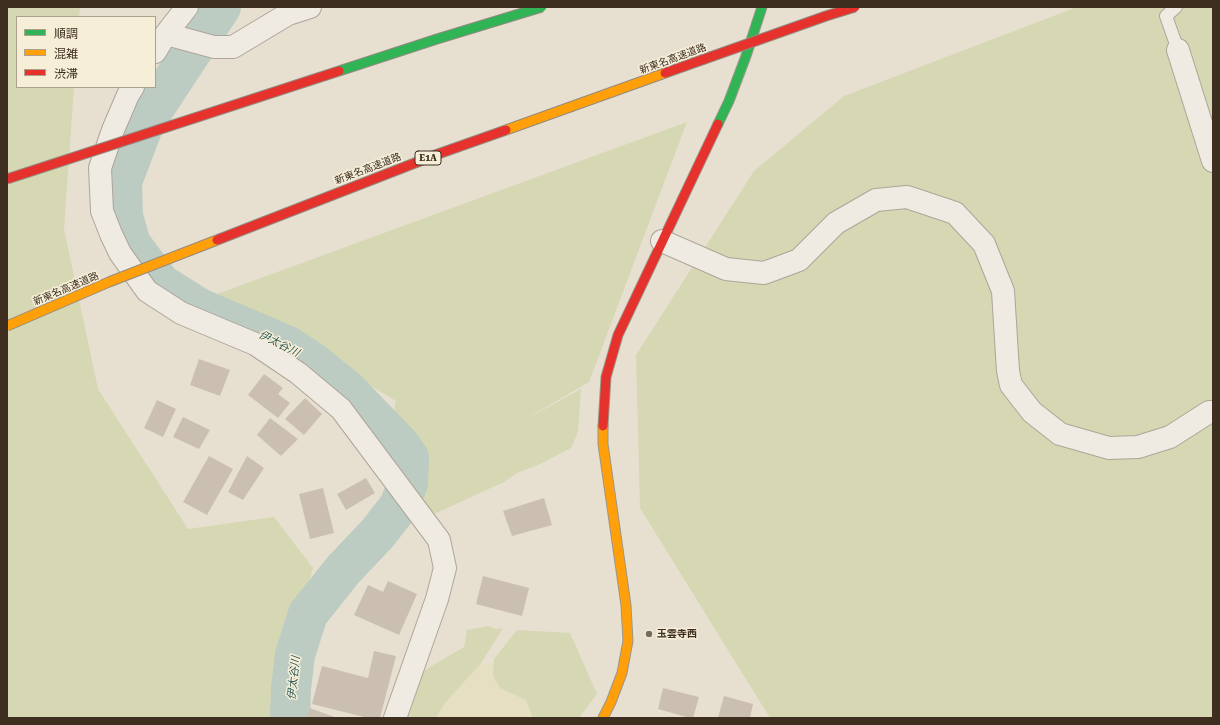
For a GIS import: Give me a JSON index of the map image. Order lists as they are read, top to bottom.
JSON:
{
  "streets": {
    "main road": ["新東名高速道路", "E1A"]
  },
  "water": ["伊太谷川"],
  "places": ["玉雲寺西"],
  "legend": ["順調", "混雑", "渋滞"]
}
